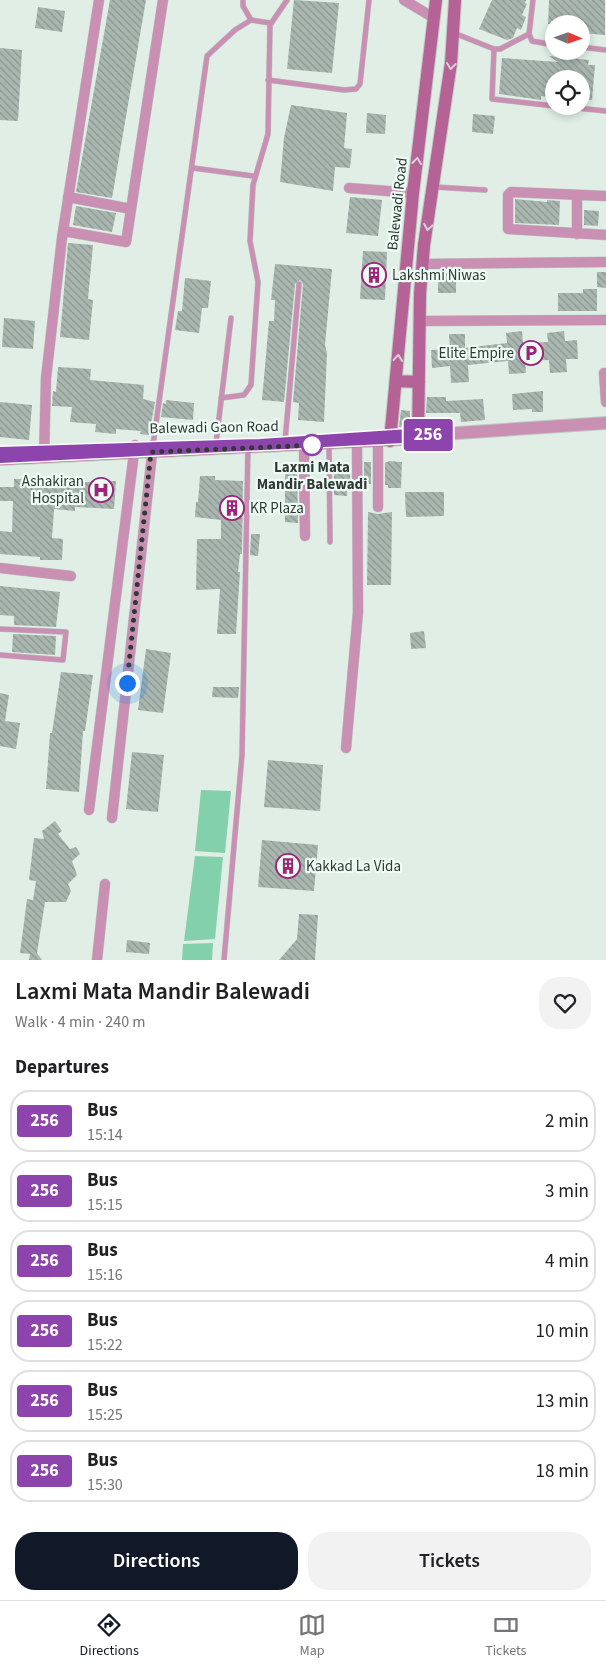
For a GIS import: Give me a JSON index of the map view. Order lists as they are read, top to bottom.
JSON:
{
  "streets": {
    "main road": ["Balewadi Road", "Balewadi Gaon Road"]
  },
  "crossings": [
    ["Balewadi Road", "Balewadi Gaon Road"]
  ],
  "places": {
    "building": ["Lakshmi Niwas", "KR Plaza", "Kakkad La Vida"],
    "parking": ["Elite Empire"],
    "other": ["Laxmi Mata Mandir Balewadi"],
    "hospital": ["Ashakiran Hospital"]
  },
  "lines": ["bus line 256"],
  "north": "right",
  "page": {
    "on_map": "256",
    "heading": [
      ["Laxmi Mata Mandir Balewadi", "Walk · 4 min · 240 m"],
      "Departures"
    ],
    "list": [
      {
        "mark": "256",
        "name": "Bus",
        "note": "15:14",
        "value": "2 min"
      },
      {
        "mark": "256",
        "name": "Bus",
        "note": "15:15",
        "value": "3 min"
      },
      {
        "mark": "256",
        "name": "Bus",
        "note": "15:16",
        "value": "4 min"
      },
      {
        "mark": "256",
        "name": "Bus",
        "note": "15:22",
        "value": "10 min"
      },
      {
        "mark": "256",
        "name": "Bus",
        "note": "15:25",
        "value": "13 min"
      },
      {
        "mark": "256",
        "name": "Bus",
        "note": "15:30",
        "value": "18 min"
      }
    ],
    "buttons": ["Directions", "Tickets"],
    "tabs": ["Directions", "Map", "Tickets"]
  }
}
